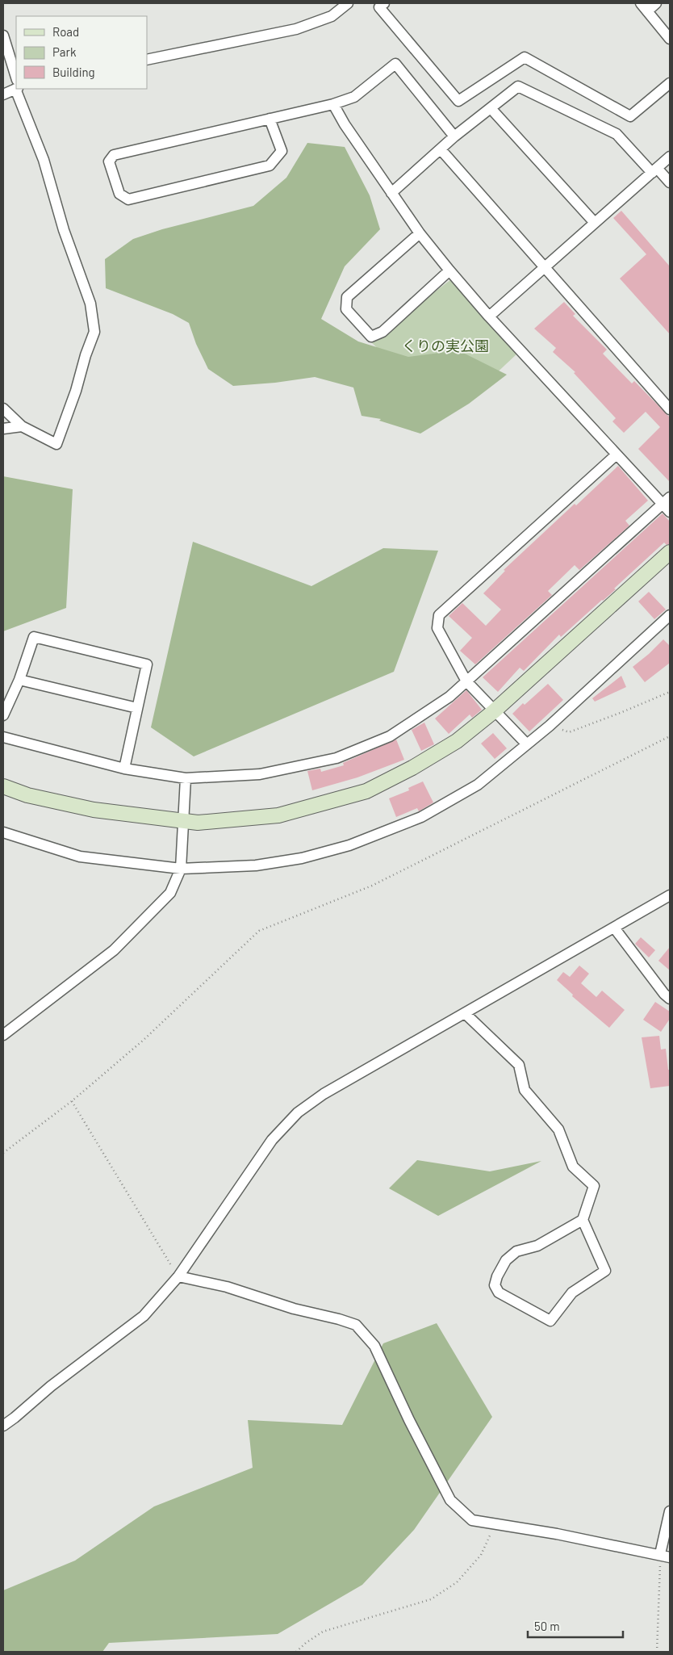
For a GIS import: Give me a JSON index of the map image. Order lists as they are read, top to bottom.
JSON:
{
  "parks": ["くりの実公園"],
  "legend": ["Road", "Park", "Building"],
  "scale_bar": "50 m"
}
